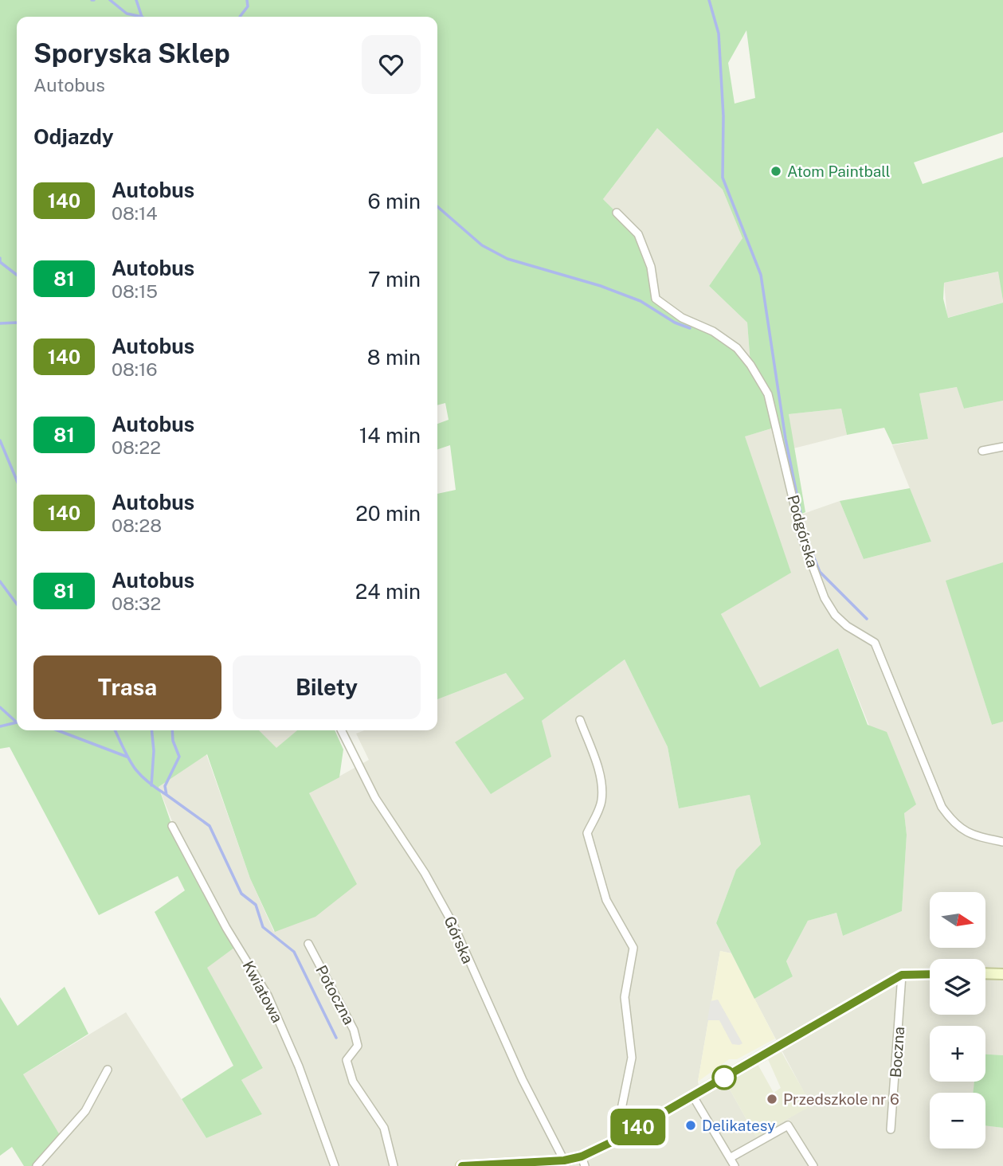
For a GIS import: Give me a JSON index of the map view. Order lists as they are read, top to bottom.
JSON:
{
  "streets": {
    "street": [
      "Podgórska",
      "Górska",
      "Kwiatowa",
      "Potoczna",
      "Boczna"
    ]
  },
  "places": ["Atom Paintball", "Przedszkole nr 6", "Delikatesy"],
  "lines": ["bus line 140"],
  "north": "right",
  "page": {
    "on_map": "140",
    "heading": [
      ["Sporyska Sklep", "Autobus"],
      "Odjazdy"
    ],
    "list": [
      {
        "mark": "140",
        "name": "Autobus",
        "note": "08:14",
        "value": "6 min"
      },
      {
        "mark": "81",
        "name": "Autobus",
        "note": "08:15",
        "value": "7 min"
      },
      {
        "mark": "140",
        "name": "Autobus",
        "note": "08:16",
        "value": "8 min"
      },
      {
        "mark": "81",
        "name": "Autobus",
        "note": "08:22",
        "value": "14 min"
      },
      {
        "mark": "140",
        "name": "Autobus",
        "note": "08:28",
        "value": "20 min"
      },
      {
        "mark": "81",
        "name": "Autobus",
        "note": "08:32",
        "value": "24 min"
      }
    ],
    "buttons": ["Trasa", "Bilety"],
    "map_buttons": ["+", "−"]
  }
}
